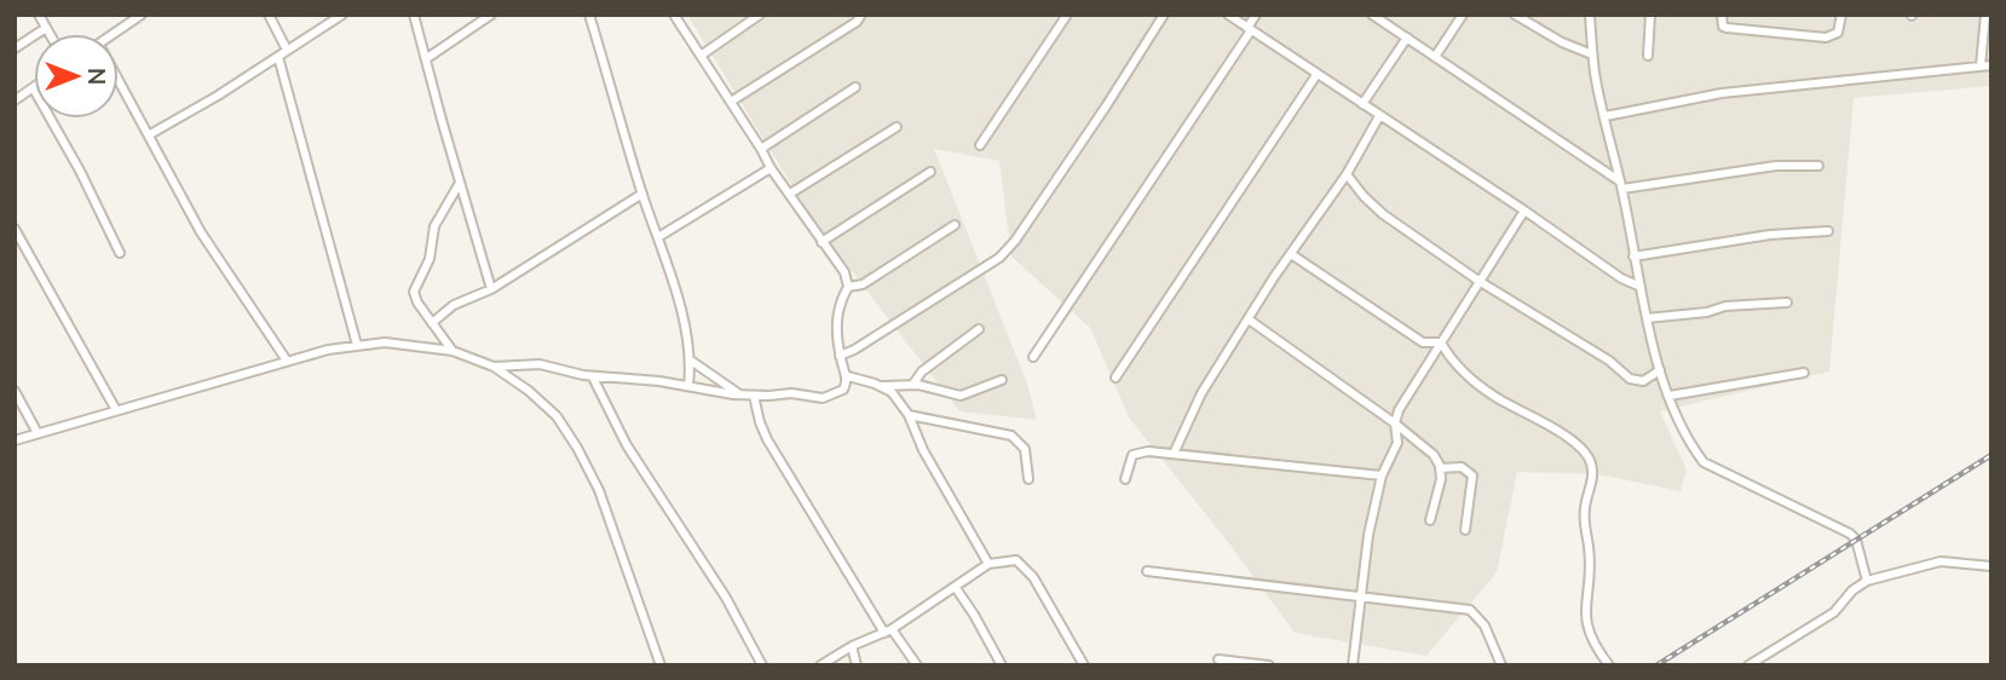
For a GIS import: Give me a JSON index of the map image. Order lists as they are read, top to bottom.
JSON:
{
  "north": "right"
}
